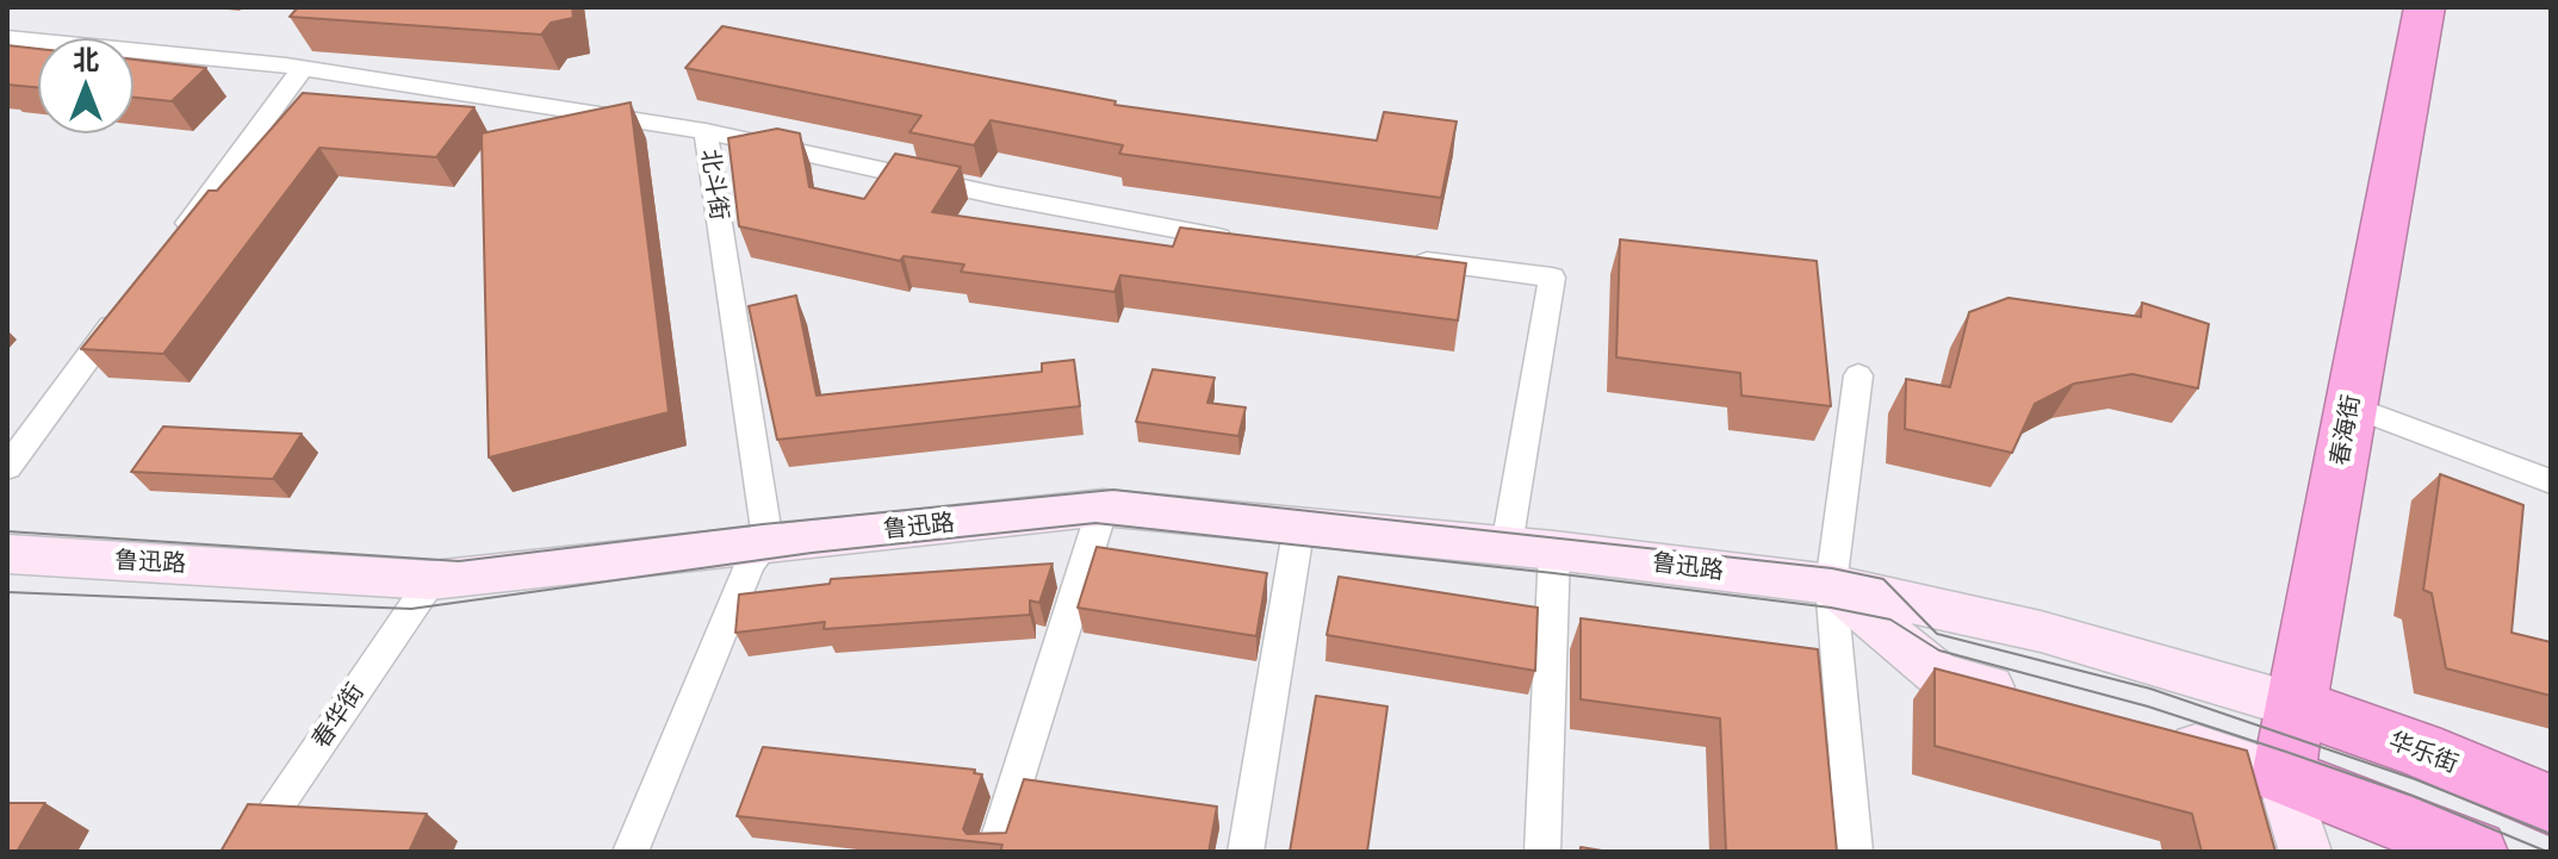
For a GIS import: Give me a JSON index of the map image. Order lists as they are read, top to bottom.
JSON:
{
  "streets": {
    "highway": ["春海街", "华乐街"],
    "main road": ["鲁迅路"],
    "street": ["北斗街", "春华街"]
  },
  "crossings": [
    ["北斗街", "鲁迅路"],
    ["春海街", "鲁迅路"],
    ["春海街", "华乐街"],
    ["鲁迅路", "春华街"],
    ["鲁迅路", "华乐街"]
  ],
  "north": "top"
}
